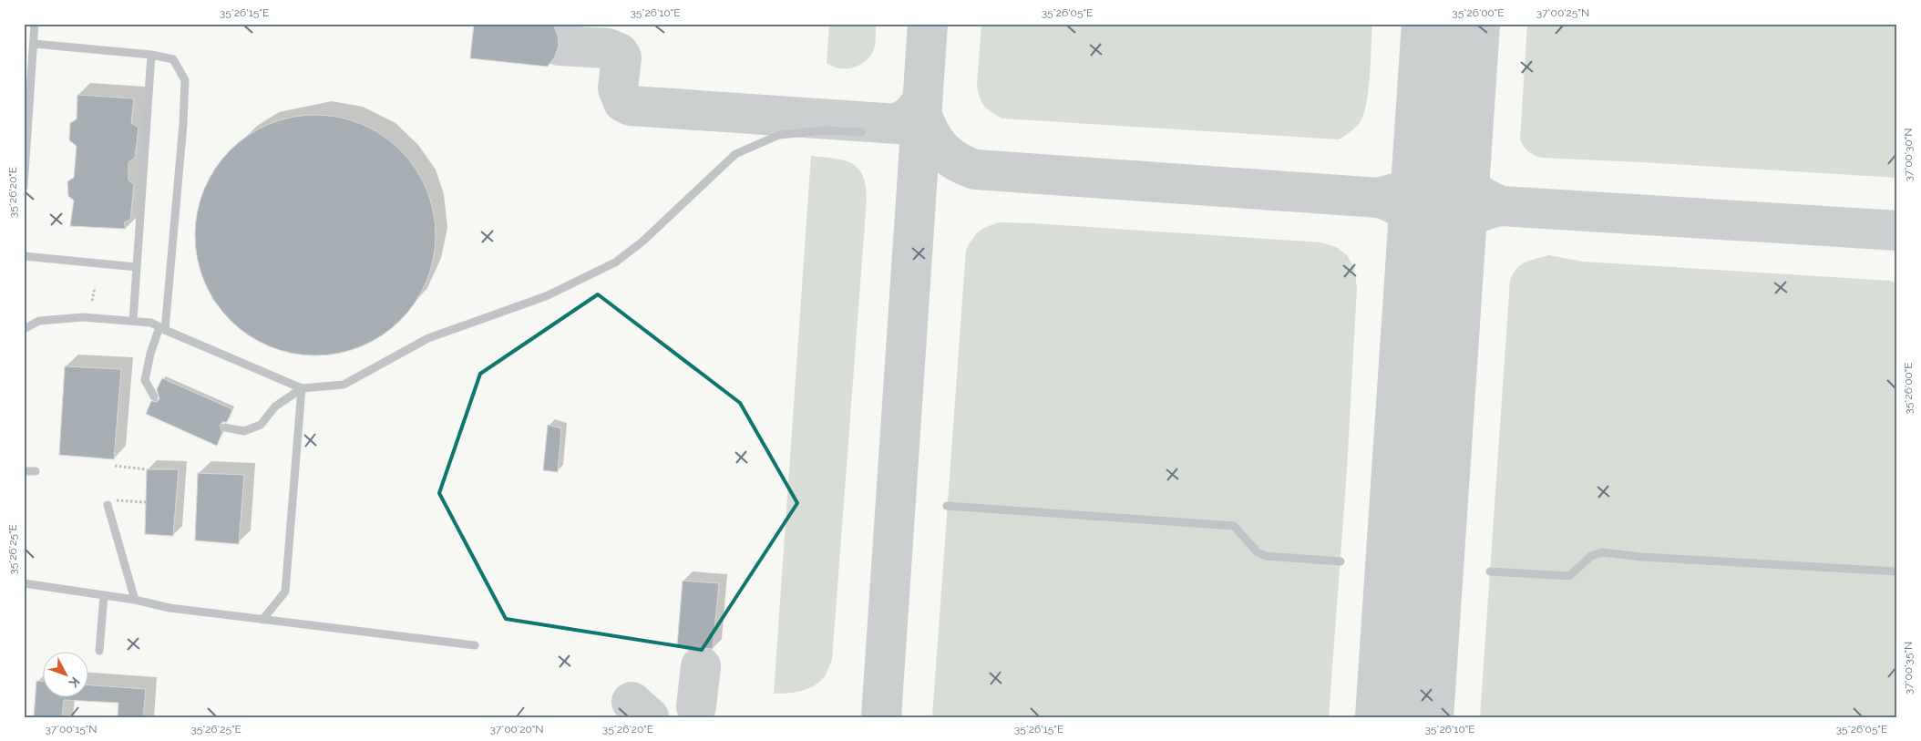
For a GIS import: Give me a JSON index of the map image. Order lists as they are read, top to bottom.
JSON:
{
  "north": "bottom right",
  "coordinates": [
    "35°26'15\"E",
    "35°26'10\"E",
    "35°26'05\"E",
    "35°26'00\"E",
    "37°00'25\"N",
    "37°00'30\"N",
    "35°26'20\"E",
    "35°26'25\"E",
    "37°00'35\"N",
    "37°00'15\"N",
    "37°00'20\"N"
  ]
}
